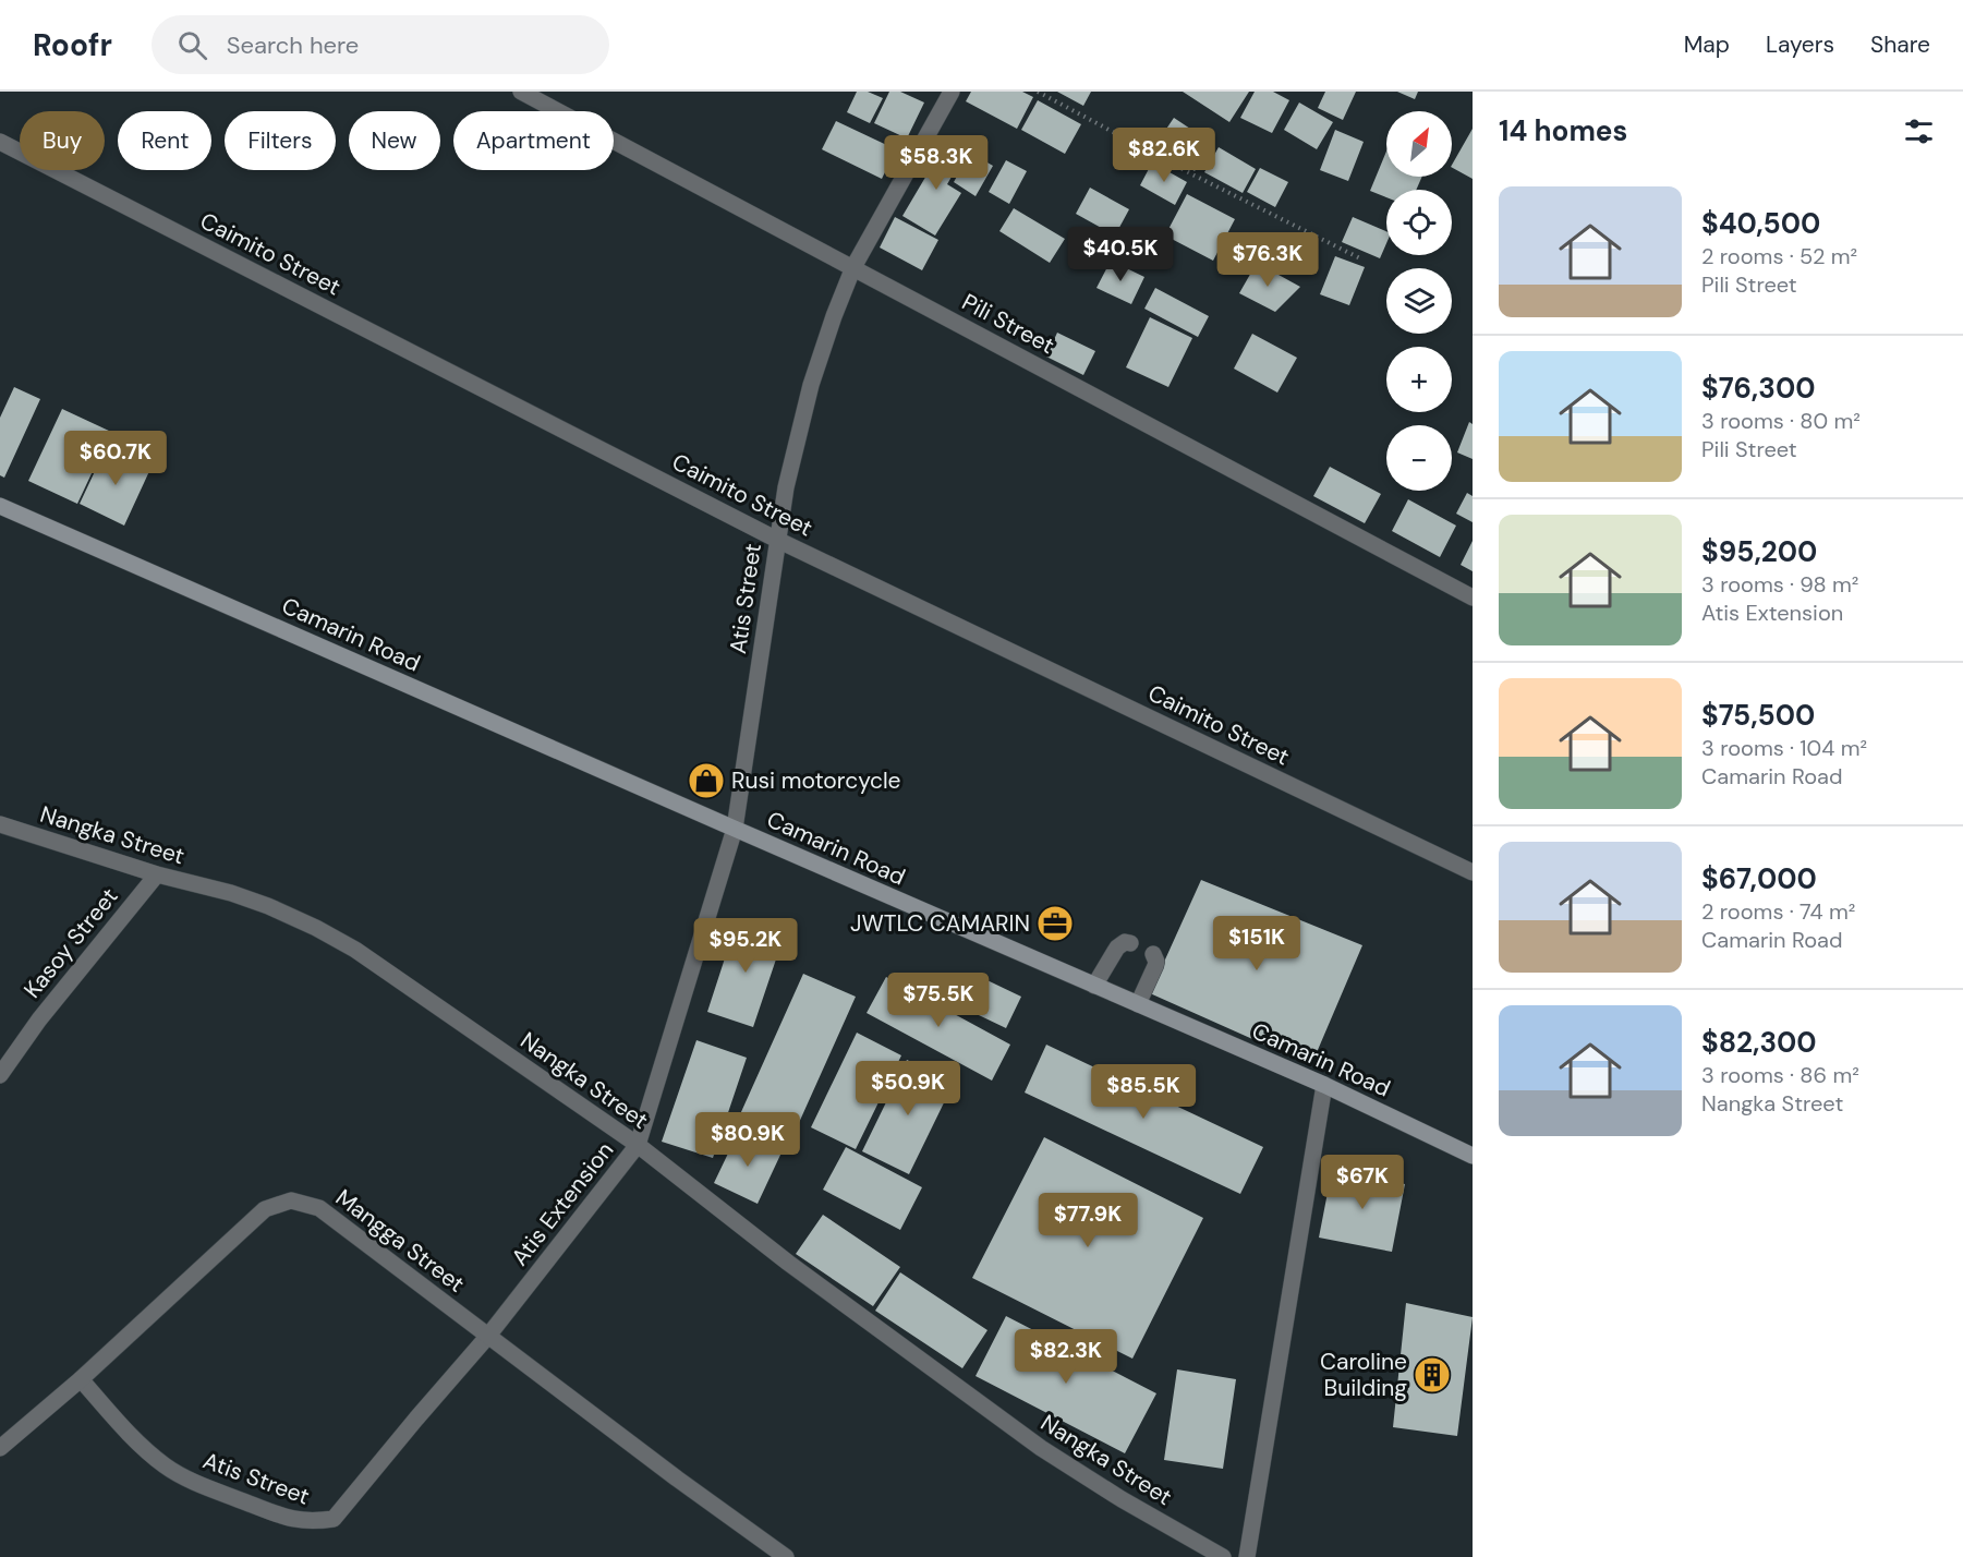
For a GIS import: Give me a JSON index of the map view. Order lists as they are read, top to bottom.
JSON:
{
  "streets": {
    "main road": ["Camarin Road"],
    "street": [
      "Caimito Street",
      "Pili Street",
      "Atis Street",
      "Nangka Street",
      "Kasoy Street",
      "Atis Extension",
      "Mangga Street"
    ]
  },
  "crossings": [
    ["Caimito Street", "Atis Street"],
    ["Pili Street", "Atis Street"],
    ["Atis Street", "Camarin Road"],
    ["Atis Street", "Atis Extension"],
    ["Atis Street", "Mangga Street"],
    ["Camarin Road", "Atis Extension"],
    ["Nangka Street", "Kasoy Street"],
    ["Nangka Street", "Atis Extension"],
    ["Atis Extension", "Mangga Street"]
  ],
  "places": {
    "shop": ["Rusi motorcycle"],
    "office": ["JWTLC CAMARIN"],
    "building": ["Caroline Building"]
  },
  "north": "top right",
  "page": {
    "header": "Roofr",
    "search": "Search here",
    "nav": ["Map", "Layers", "Share"],
    "heading": "14 homes",
    "map_buttons": ["+", "−"],
    "chip": [
      "Buy",
      "Rent",
      "Filters",
      "New",
      "Apartment"
    ],
    "price": [
      "$82.6K",
      "$58.3K",
      "$40.5K",
      "$76.3K",
      "$60.7K",
      "$151K",
      "$95.2K",
      "$75.5K",
      "$50.9K",
      "$85.5K",
      "$80.9K",
      "$67K",
      "$77.9K",
      "$82.3K"
    ],
    "list": [
      {
        "name": "$40,500",
        "note": "2 rooms · 52 m² · Pili Street"
      },
      {
        "name": "$76,300",
        "note": "3 rooms · 80 m² · Pili Street"
      },
      {
        "name": "$95,200",
        "note": "3 rooms · 98 m² · Atis Extension"
      },
      {
        "name": "$75,500",
        "note": "3 rooms · 104 m² · Camarin Road"
      },
      {
        "name": "$67,000",
        "note": "2 rooms · 74 m² · Camarin Road"
      },
      {
        "name": "$82,300",
        "note": "3 rooms · 86 m² · Nangka Street"
      }
    ]
  }
}
